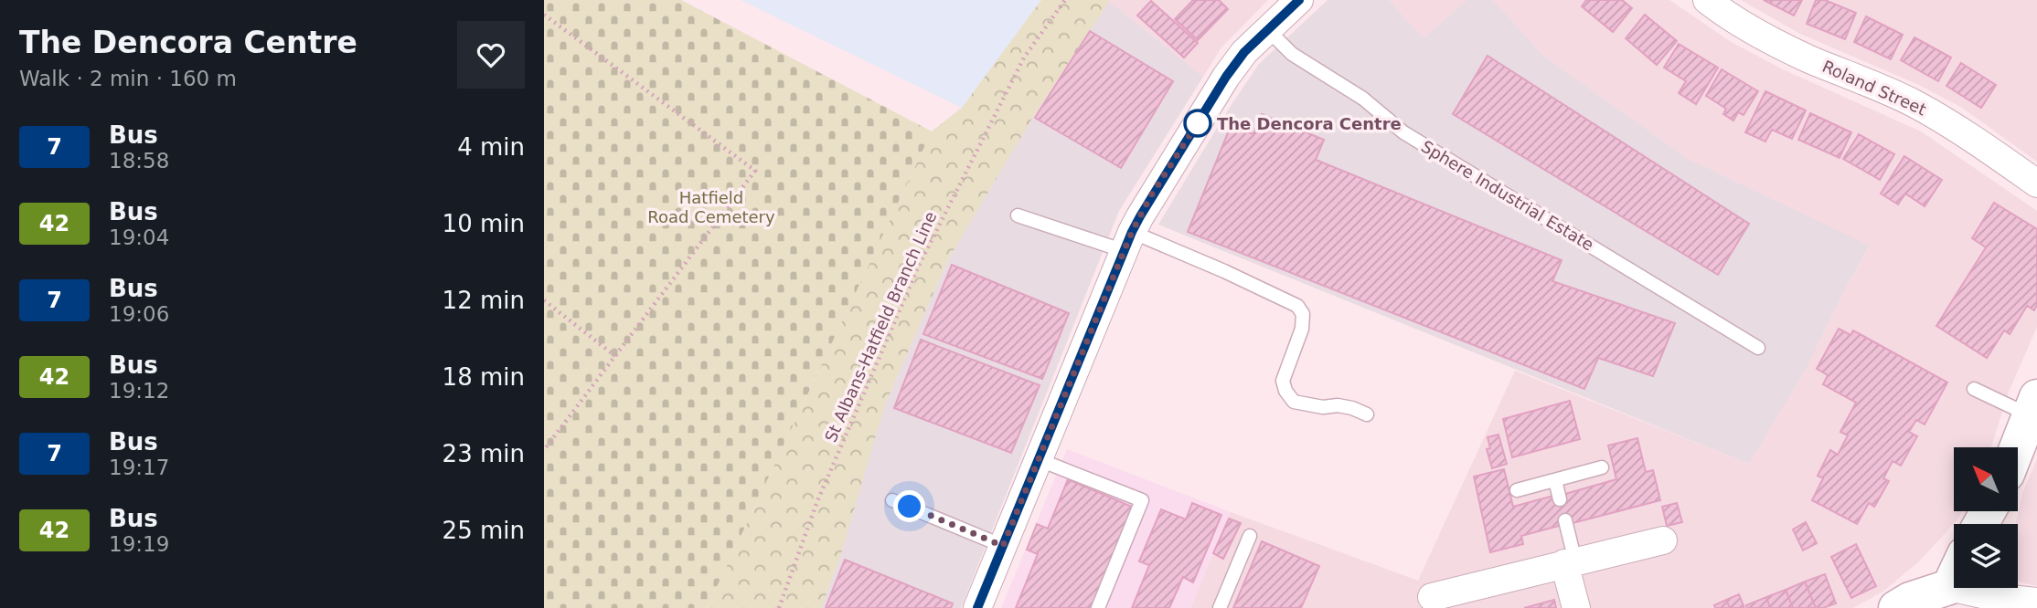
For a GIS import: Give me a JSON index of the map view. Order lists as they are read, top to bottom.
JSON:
{
  "streets": {
    "street": ["Roland Street"],
    "lane": ["Sphere Industrial Estate"],
    "path": ["St Albans-Hatfield Branch Line"]
  },
  "parks": ["Hatfield Road Cemetery"],
  "places": ["The Dencora Centre"],
  "lines": ["bus line 7"],
  "north": "top left",
  "page": {
    "heading": ["The Dencora Centre", "Walk · 2 min · 160 m"],
    "list": [
      {
        "mark": "7",
        "name": "Bus",
        "note": "18:58",
        "value": "4 min"
      },
      {
        "mark": "42",
        "name": "Bus",
        "note": "19:04",
        "value": "10 min"
      },
      {
        "mark": "7",
        "name": "Bus",
        "note": "19:06",
        "value": "12 min"
      },
      {
        "mark": "42",
        "name": "Bus",
        "note": "19:12",
        "value": "18 min"
      },
      {
        "mark": "7",
        "name": "Bus",
        "note": "19:17",
        "value": "23 min"
      },
      {
        "mark": "42",
        "name": "Bus",
        "note": "19:19",
        "value": "25 min"
      }
    ]
  }
}
